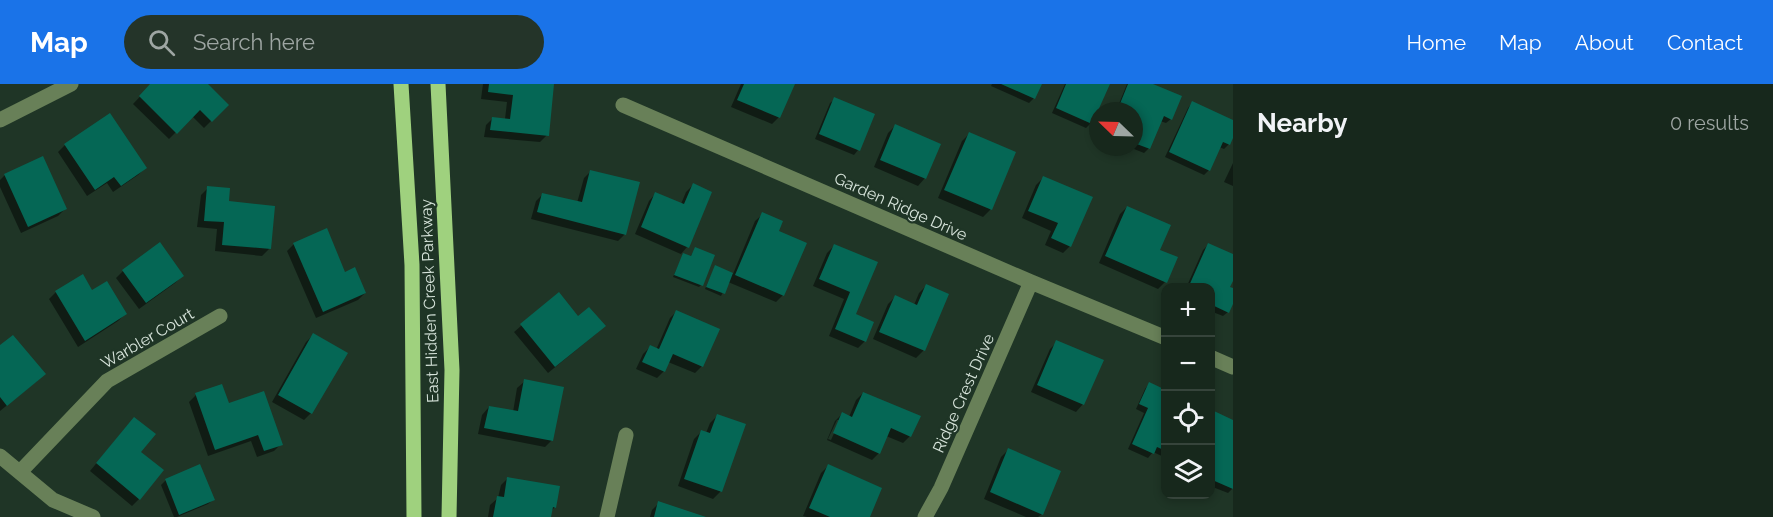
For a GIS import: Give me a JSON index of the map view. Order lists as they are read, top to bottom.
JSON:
{
  "streets": {
    "main road": ["East Hidden Creek Parkway"],
    "street": ["Garden Ridge Drive", "Warbler Court", "Ridge Crest Drive"]
  },
  "crossings": [
    ["Garden Ridge Drive", "Ridge Crest Drive"]
  ],
  "north": "top left",
  "page": {
    "header": "Map",
    "search": "Search here",
    "nav": [
      "Home",
      "Map",
      "About",
      "Contact"
    ],
    "heading": ["Nearby", "0 results"],
    "map_buttons": ["+", "−"]
  }
}
